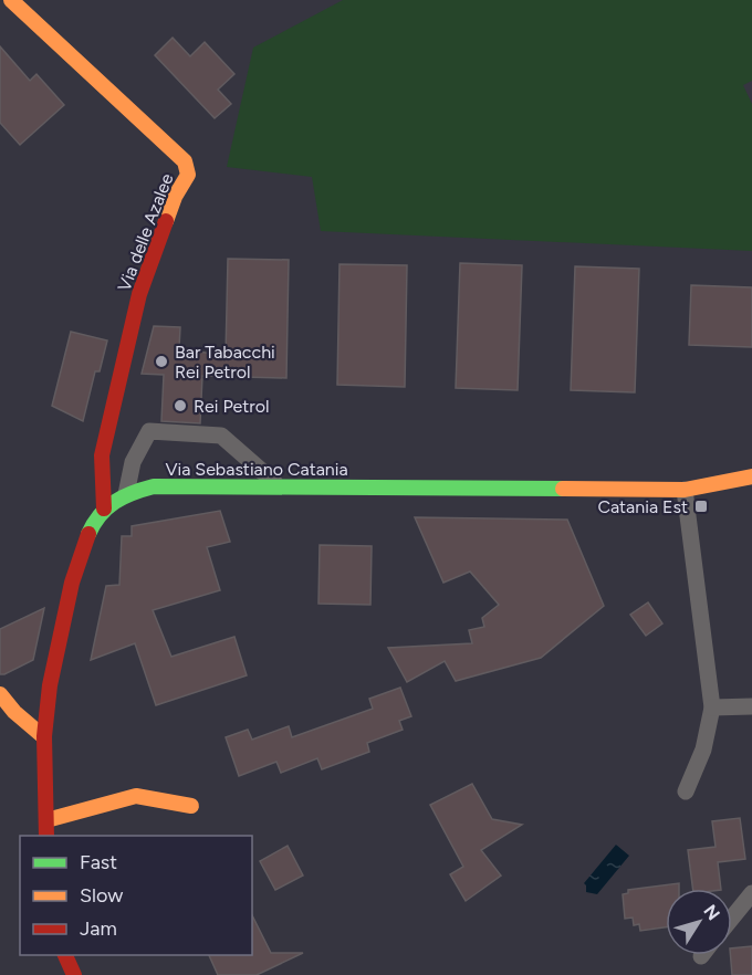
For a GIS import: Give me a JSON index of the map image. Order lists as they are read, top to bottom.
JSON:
{
  "streets": {
    "main road": ["Via delle Azalee", "Via Sebastiano Catania"]
  },
  "crossings": [
    ["Via delle Azalee", "Via Sebastiano Catania"]
  ],
  "places": {
    "other": ["Bar Tabacchi Rei Petrol", "Rei Petrol"],
    "transit": ["Catania Est"]
  },
  "legend": ["Fast", "Slow", "Jam"],
  "north": "top right"
}
